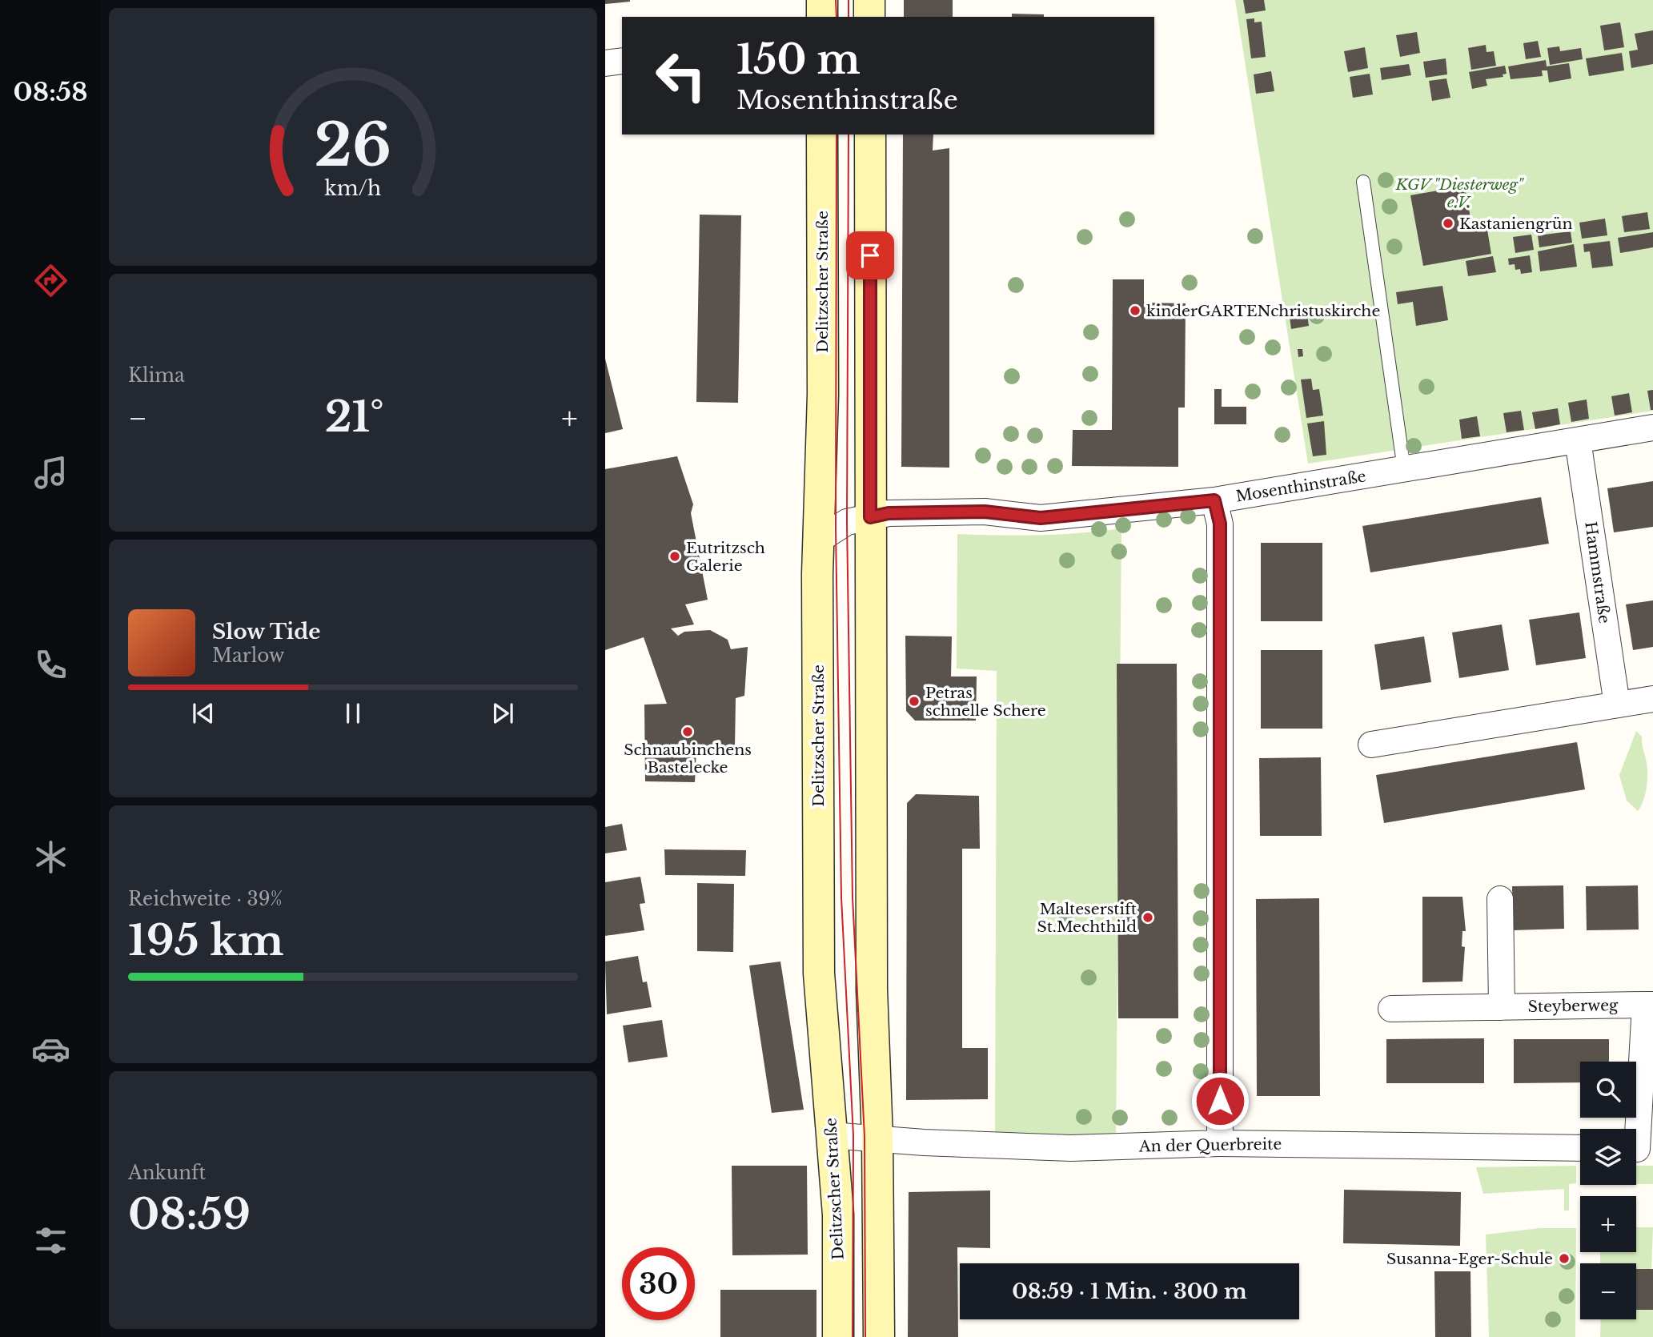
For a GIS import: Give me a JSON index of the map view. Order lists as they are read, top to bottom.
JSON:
{
  "streets": {
    "main road": ["Delitzscher Straße"],
    "street": [
      "Mosenthinstraße",
      "Hammstraße",
      "Steyberweg",
      "An der Querbreite"
    ]
  },
  "crossings": [
    ["Delitzscher Straße", "Mosenthinstraße"],
    ["Delitzscher Straße", "An der Querbreite"],
    ["Mosenthinstraße", "Hammstraße"]
  ],
  "parks": ["KGV \"Diesterweg\" e.V."],
  "places": [
    "Kastaniengrün",
    "kinderGARTENchristuskirche",
    "Eutritzsch Galerie",
    "Petras schnelle Schere",
    "Schnaubinchens Bastelecke",
    "Malteserstift St.Mechthild",
    "Susanna-Eger-Schule"
  ],
  "page": {
    "tabs": "08:58",
    "turn": ["150 m", "Mosenthinstraße"],
    "tile": [
      "Klima",
      ["Reichweite · 39%", "195 km"],
      ["Ankunft", "08:59"]
    ],
    "heat": ["−", "21°", "+"],
    "song": ["Slow Tide", "Marlow"],
    "map_buttons": ["+", "−"],
    "limit": "30",
    "trip": "08:59 · 1 Min. · 300 m",
    "gauge": ["26", "km/h"]
  }
}
